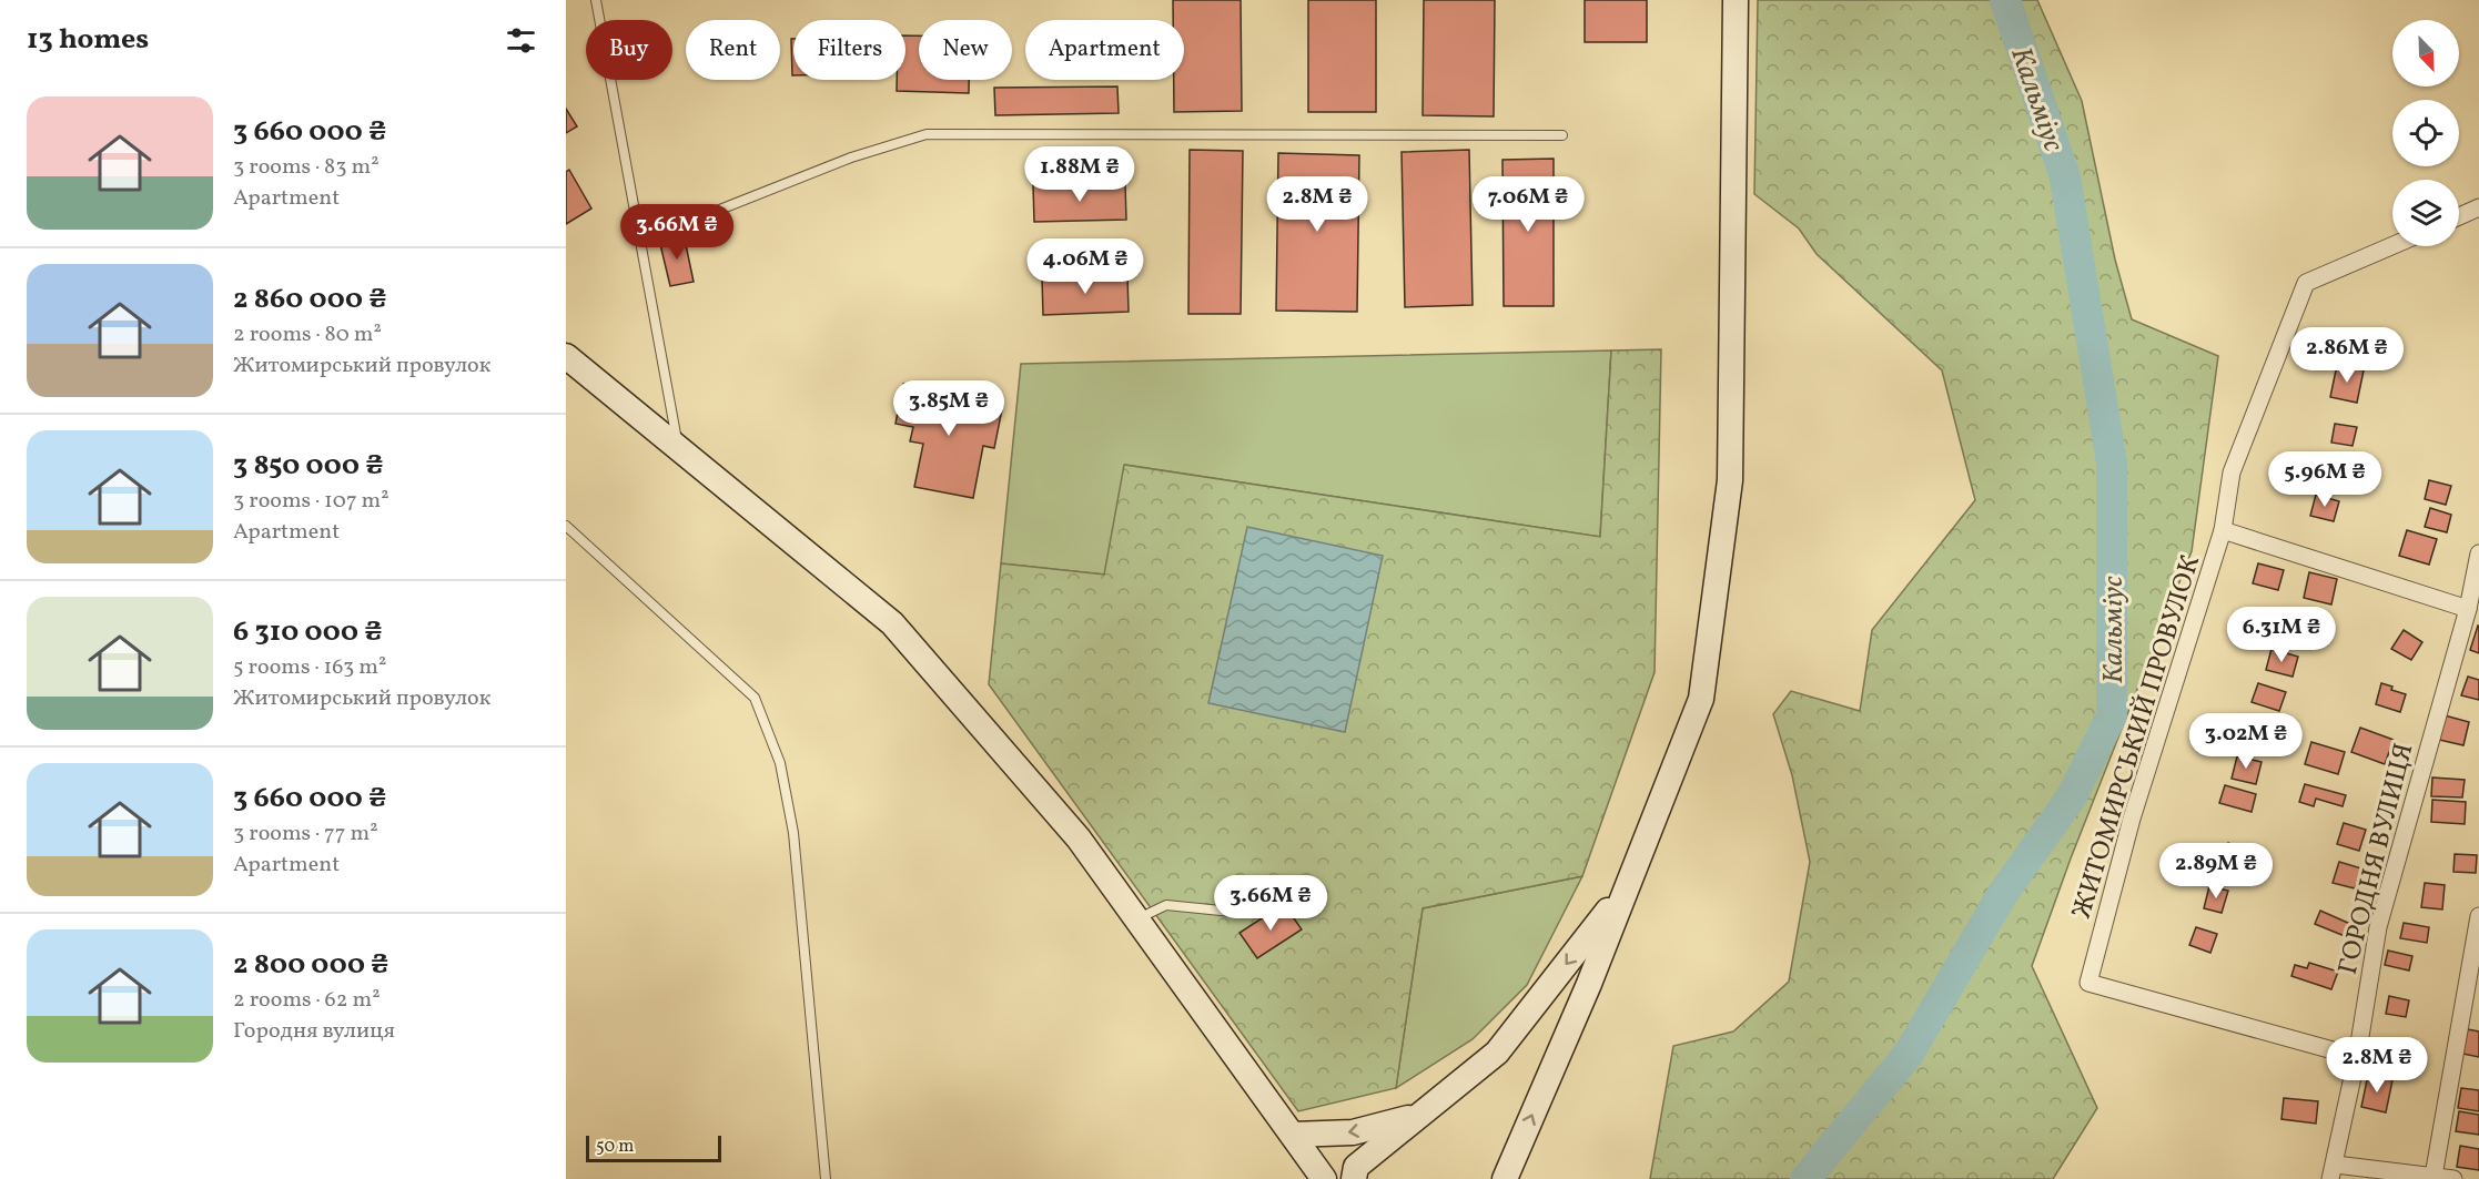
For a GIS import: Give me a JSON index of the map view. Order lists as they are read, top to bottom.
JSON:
{
  "streets": {
    "street": ["ЖИТОМИРСЬКИЙ ПРОВУЛОК", "ГОРОДНЯ ВУЛИЦЯ"]
  },
  "crossings": [
    ["ЖИТОМИРСЬКИЙ ПРОВУЛОК", "ГОРОДНЯ ВУЛИЦЯ"]
  ],
  "water": ["Кальміус"],
  "scale_bar": "50 m",
  "north": "bottom right",
  "page": {
    "heading": "13 homes",
    "chip": [
      "Buy",
      "Rent",
      "Filters",
      "New",
      "Apartment"
    ],
    "list": [
      {
        "name": "3 660 000 ₴",
        "note": "3 rooms · 83 m² · Apartment"
      },
      {
        "name": "2 860 000 ₴",
        "note": "2 rooms · 80 m² · Житомирський провулок"
      },
      {
        "name": "3 850 000 ₴",
        "note": "3 rooms · 107 m² · Apartment"
      },
      {
        "name": "6 310 000 ₴",
        "note": "5 rooms · 163 m² · Житомирський провулок"
      },
      {
        "name": "3 660 000 ₴",
        "note": "3 rooms · 77 m² · Apartment"
      },
      {
        "name": "2 800 000 ₴",
        "note": "2 rooms · 62 m² · Городня вулиця"
      }
    ],
    "price": [
      "1.88M ₴",
      "2.8M ₴",
      "7.06M ₴",
      "3.66M ₴",
      "4.06M ₴",
      "2.86M ₴",
      "3.85M ₴",
      "5.96M ₴",
      "6.31M ₴",
      "3.02M ₴",
      "2.89M ₴",
      "3.66M ₴",
      "2.8M ₴"
    ],
    "scale": "50 m"
  }
}
